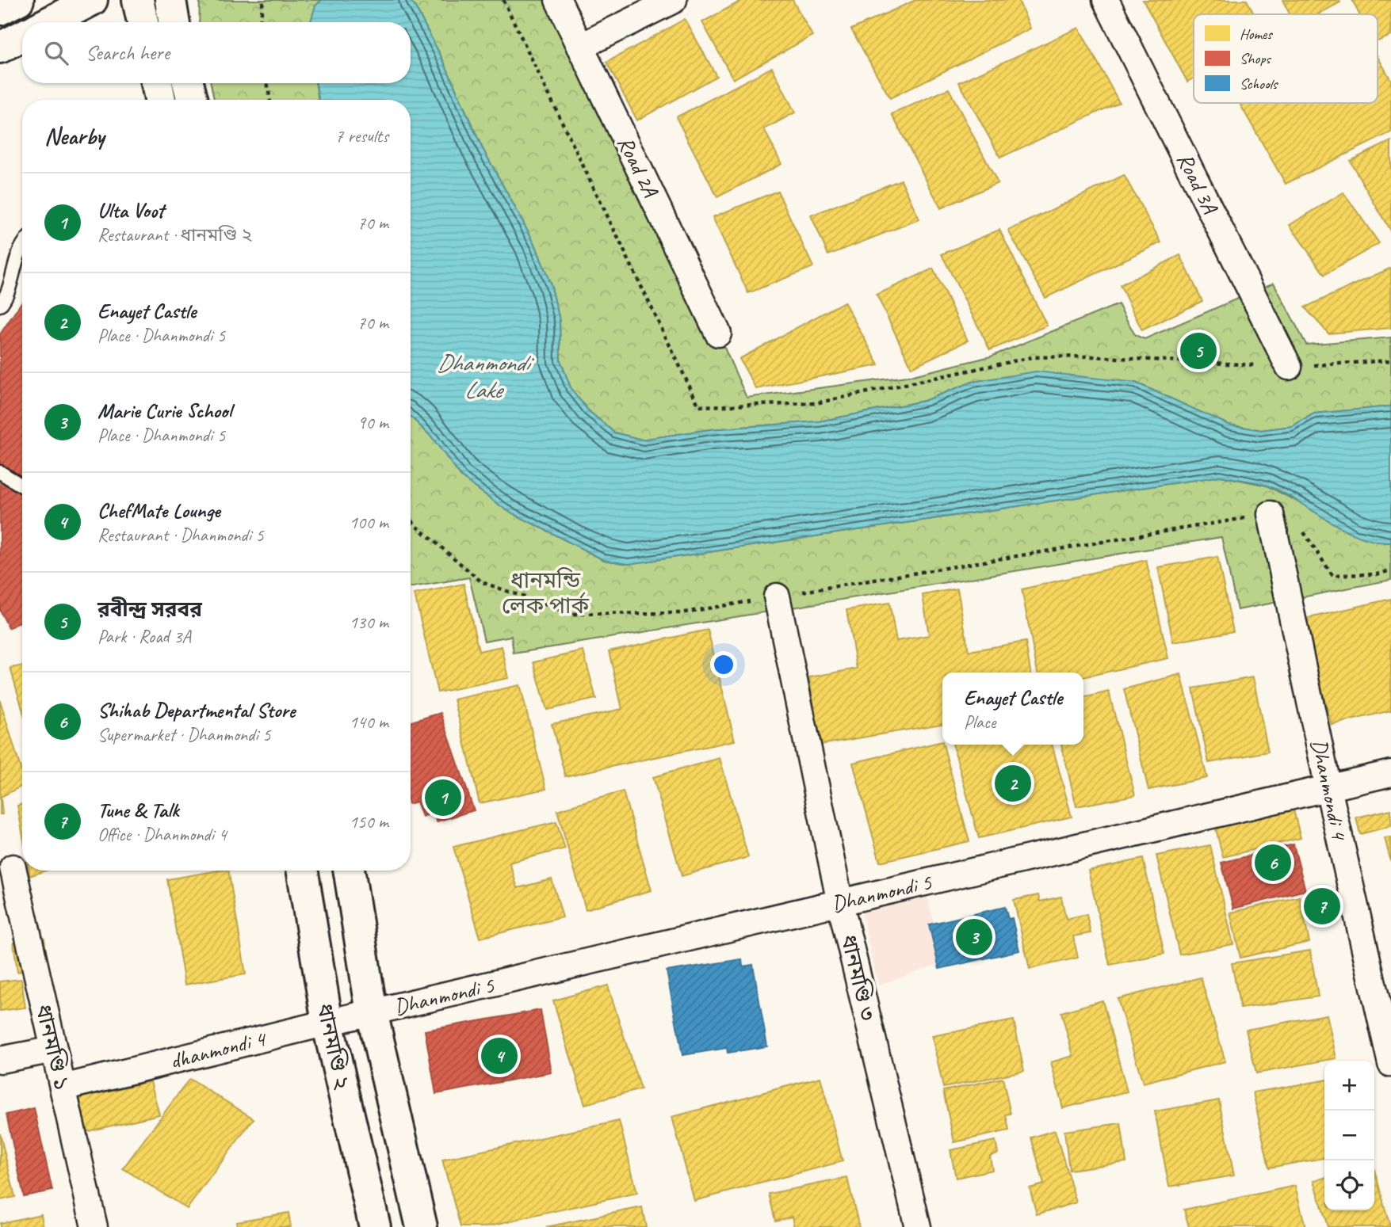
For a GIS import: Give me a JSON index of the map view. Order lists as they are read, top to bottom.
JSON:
{
  "streets": {
    "main road": ["ধানমণ্ডি ২"],
    "street": [
      "Road 2A",
      "Road 3A",
      "Dhanmondi 4",
      "Dhanmondi 5",
      "ধানমণ্ডি ৩",
      "ধানমণ্ডি ১",
      "dhanmondi 4"
    ]
  },
  "crossings": [
    ["Dhanmondi 4", "Dhanmondi 5"],
    ["Dhanmondi 5", "ধানমণ্ডি ৩"],
    ["Dhanmondi 5", "ধানমণ্ডি ২"],
    ["Dhanmondi 5", "dhanmondi 4"],
    ["ধানমণ্ডি ২", "dhanmondi 4"],
    ["ধানমণ্ডি ১", "dhanmondi 4"]
  ],
  "water": ["Dhanmondi Lake"],
  "parks": ["ধানমন্ডি লেক পার্ক"],
  "legend": ["Homes", "Shops", "Schools"],
  "page": {
    "search": "Search here",
    "heading": ["Nearby", "7 results"],
    "list": [
      {
        "mark": "1",
        "name": "Ulta Voot",
        "note": "Restaurant · ধানমণ্ডি ২",
        "value": "70 m"
      },
      {
        "mark": "2",
        "name": "Enayet Castle",
        "note": "Place · Dhanmondi 5",
        "value": "70 m"
      },
      {
        "mark": "3",
        "name": "Marie Curie School",
        "note": "Place · Dhanmondi 5",
        "value": "90 m"
      },
      {
        "mark": "4",
        "name": "ChefMate Lounge",
        "note": "Restaurant · Dhanmondi 5",
        "value": "100 m"
      },
      {
        "mark": "5",
        "name": "রবীন্দ্র সরবর",
        "note": "Park · Road 3A",
        "value": "130 m"
      },
      {
        "mark": "6",
        "name": "Shihab Departmental Store",
        "note": "Supermarket · Dhanmondi 5",
        "value": "140 m"
      },
      {
        "mark": "7",
        "name": "Tune & Talk",
        "note": "Office · Dhanmondi 4",
        "value": "150 m"
      }
    ],
    "pins": [
      "5",
      "2",
      "1",
      "6",
      "7",
      "3",
      "4"
    ],
    "popup": ["Enayet Castle", "Place"],
    "map_buttons": ["+", "−"]
  }
}
